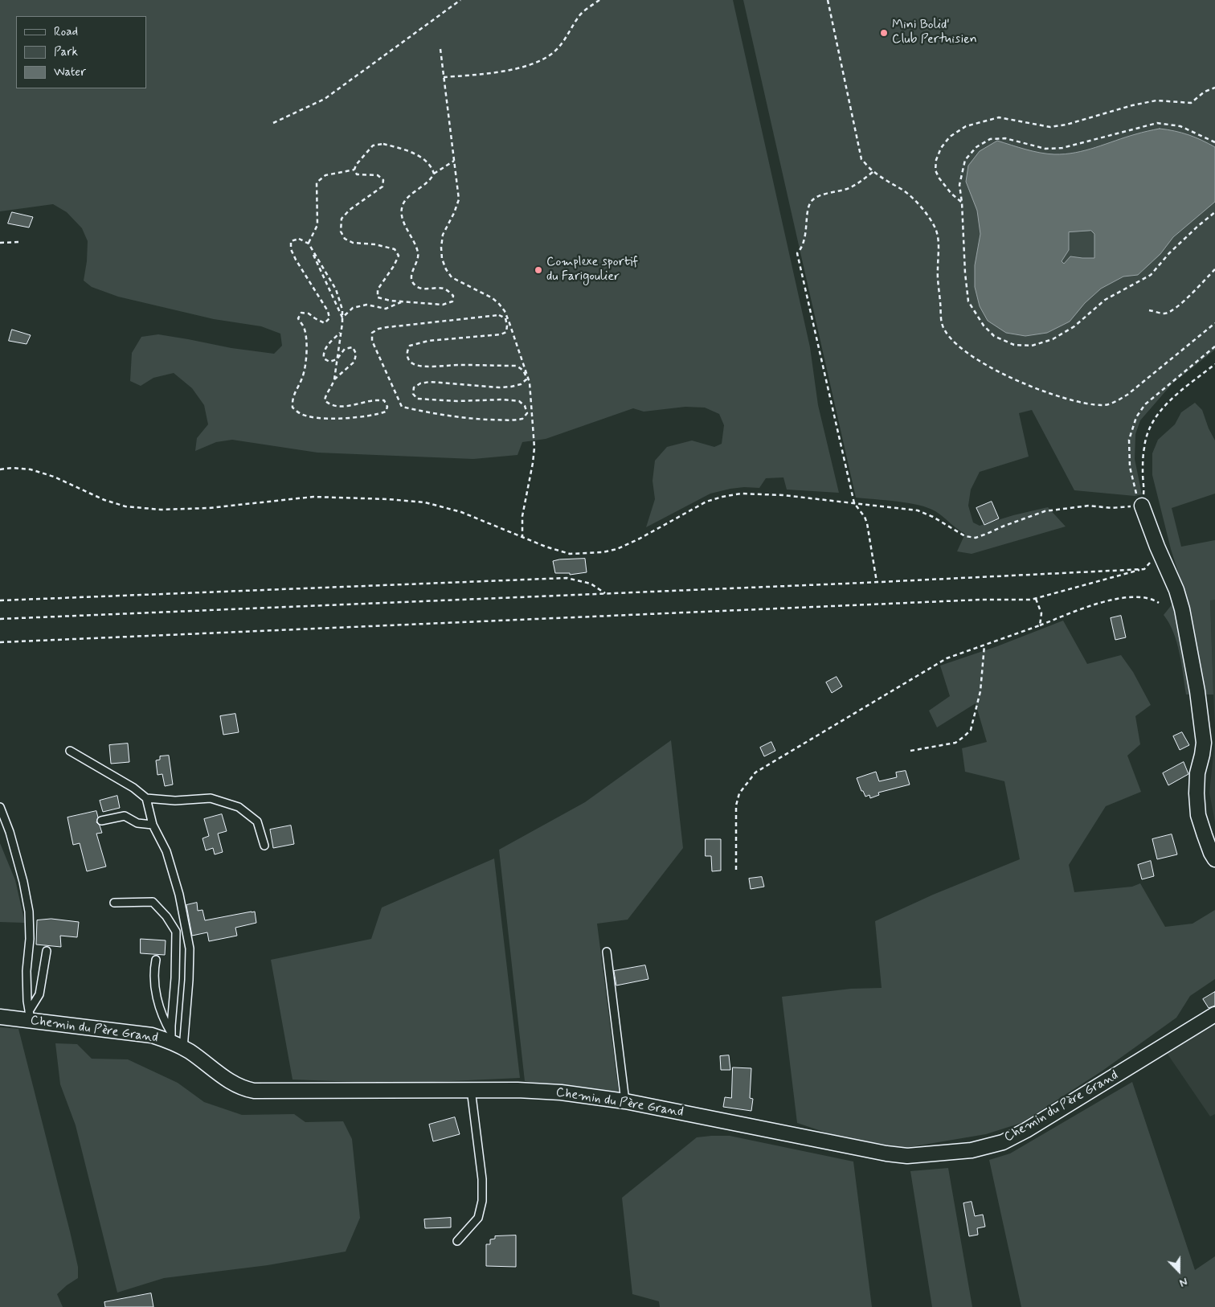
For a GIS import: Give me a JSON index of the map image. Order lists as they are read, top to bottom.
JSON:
{
  "streets": {
    "street": ["Chemin du Père Grand"]
  },
  "places": ["Mini Bolid' Club Pertuisien", "Complexe sportif du Farigoulier"],
  "legend": ["Road", "Park", "Water"],
  "north": "bottom"
}
